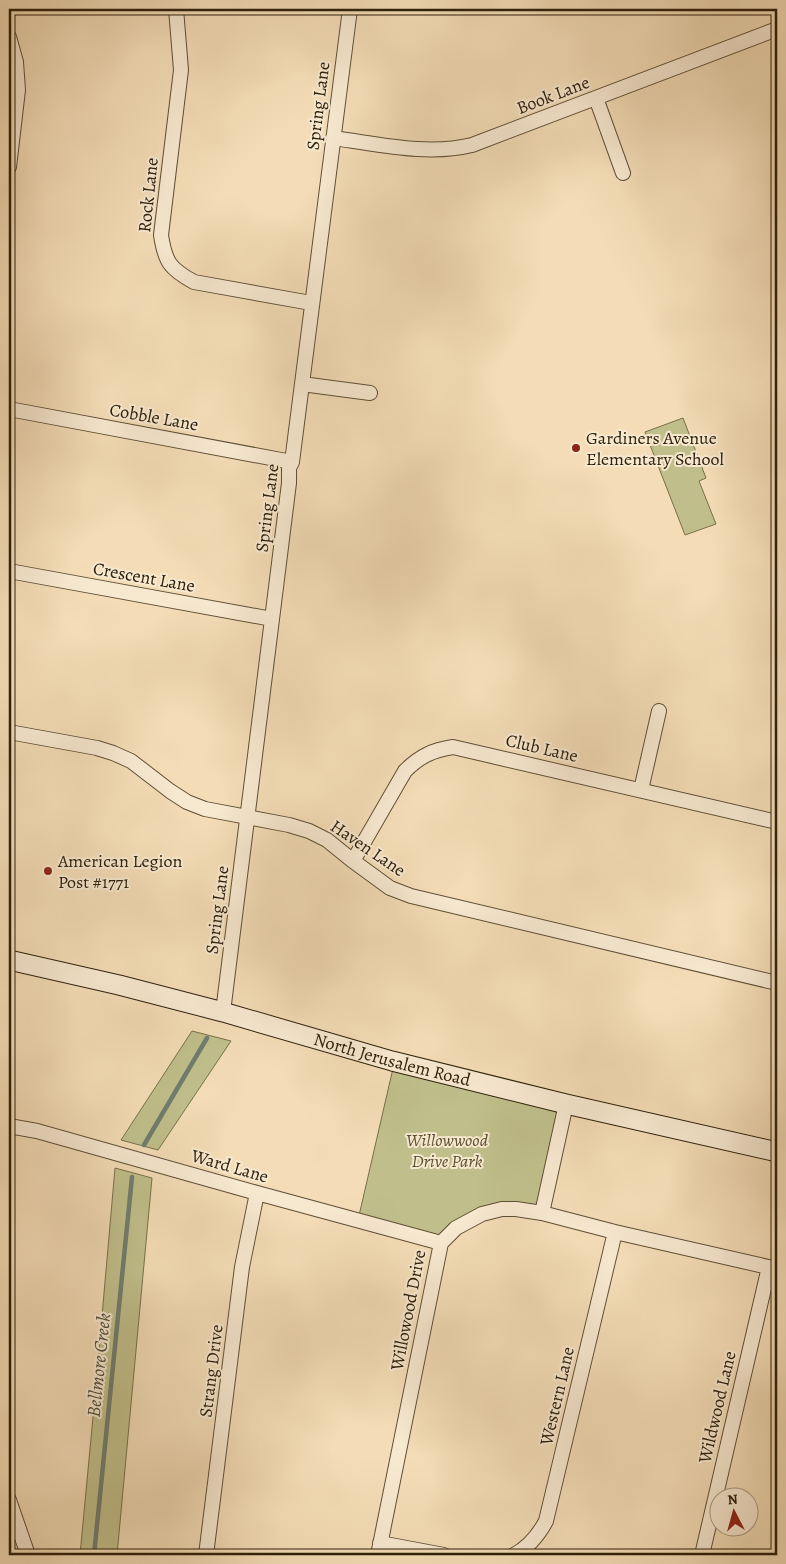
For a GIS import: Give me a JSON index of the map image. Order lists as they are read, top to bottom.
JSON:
{
  "streets": {
    "main road": ["North Jerusalem Road"],
    "street": [
      "Book Lane",
      "Spring Lane",
      "Rock Lane",
      "Cobble Lane",
      "Crescent Lane",
      "Club Lane",
      "Haven Lane",
      "Ward Lane",
      "Willowood Drive",
      "Strang Drive",
      "Western Lane",
      "Wildwood Lane"
    ]
  },
  "crossings": [
    ["Book Lane", "Spring Lane"],
    ["Spring Lane", "Rock Lane"],
    ["Spring Lane", "Cobble Lane"],
    ["Spring Lane", "Crescent Lane"],
    ["Spring Lane", "Haven Lane"],
    ["Spring Lane", "North Jerusalem Road"],
    ["Club Lane", "Haven Lane"],
    ["Ward Lane", "Willowood Drive"],
    ["Ward Lane", "Strang Drive"],
    ["Willowood Drive", "Western Lane"],
    ["Willowood Drive", "Wildwood Lane"]
  ],
  "water": ["Bellmore Creek"],
  "parks": ["Willowwood Drive Park"],
  "places": ["Gardiners Avenue Elementary School", "American Legion Post #1771"],
  "north": "top"
}
